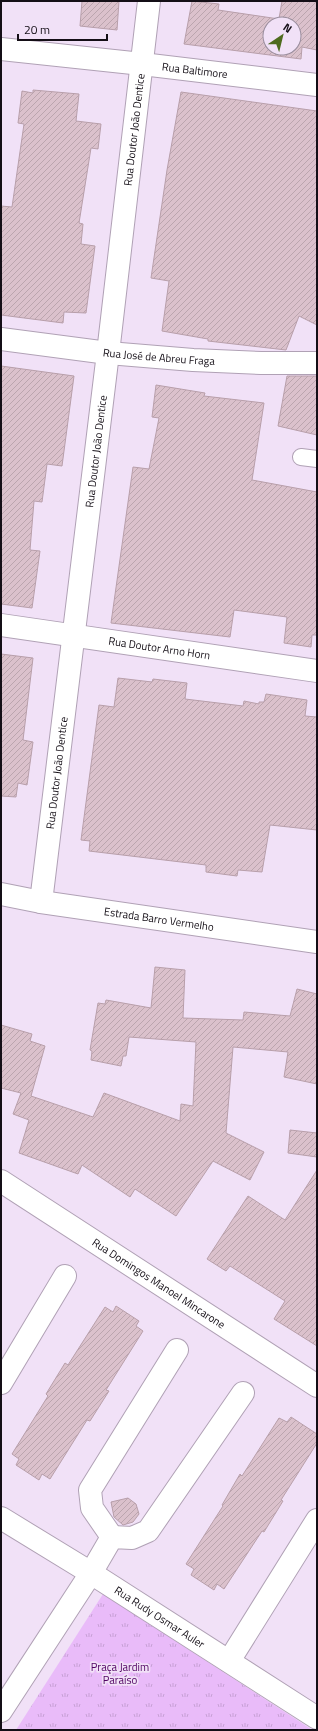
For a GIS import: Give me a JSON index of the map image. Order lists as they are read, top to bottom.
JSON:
{
  "streets": {
    "street": [
      "Rua Baltimore",
      "Rua Doutor João Dentice",
      "Rua José de Abreu Fraga",
      "Rua Doutor Arno Horn",
      "Estrada Barro Vermelho",
      "Rua Domingos Manoel Mincarone",
      "Rua Rudy Osmar Auler"
    ]
  },
  "crossings": [
    ["Rua Baltimore", "Rua Doutor João Dentice"],
    ["Rua Doutor João Dentice", "Rua José de Abreu Fraga"],
    ["Rua Doutor João Dentice", "Rua Doutor Arno Horn"],
    ["Rua Doutor João Dentice", "Estrada Barro Vermelho"]
  ],
  "parks": ["Praça Jardim Paraíso"],
  "scale_bar": "20 m",
  "north": "top right"
}
